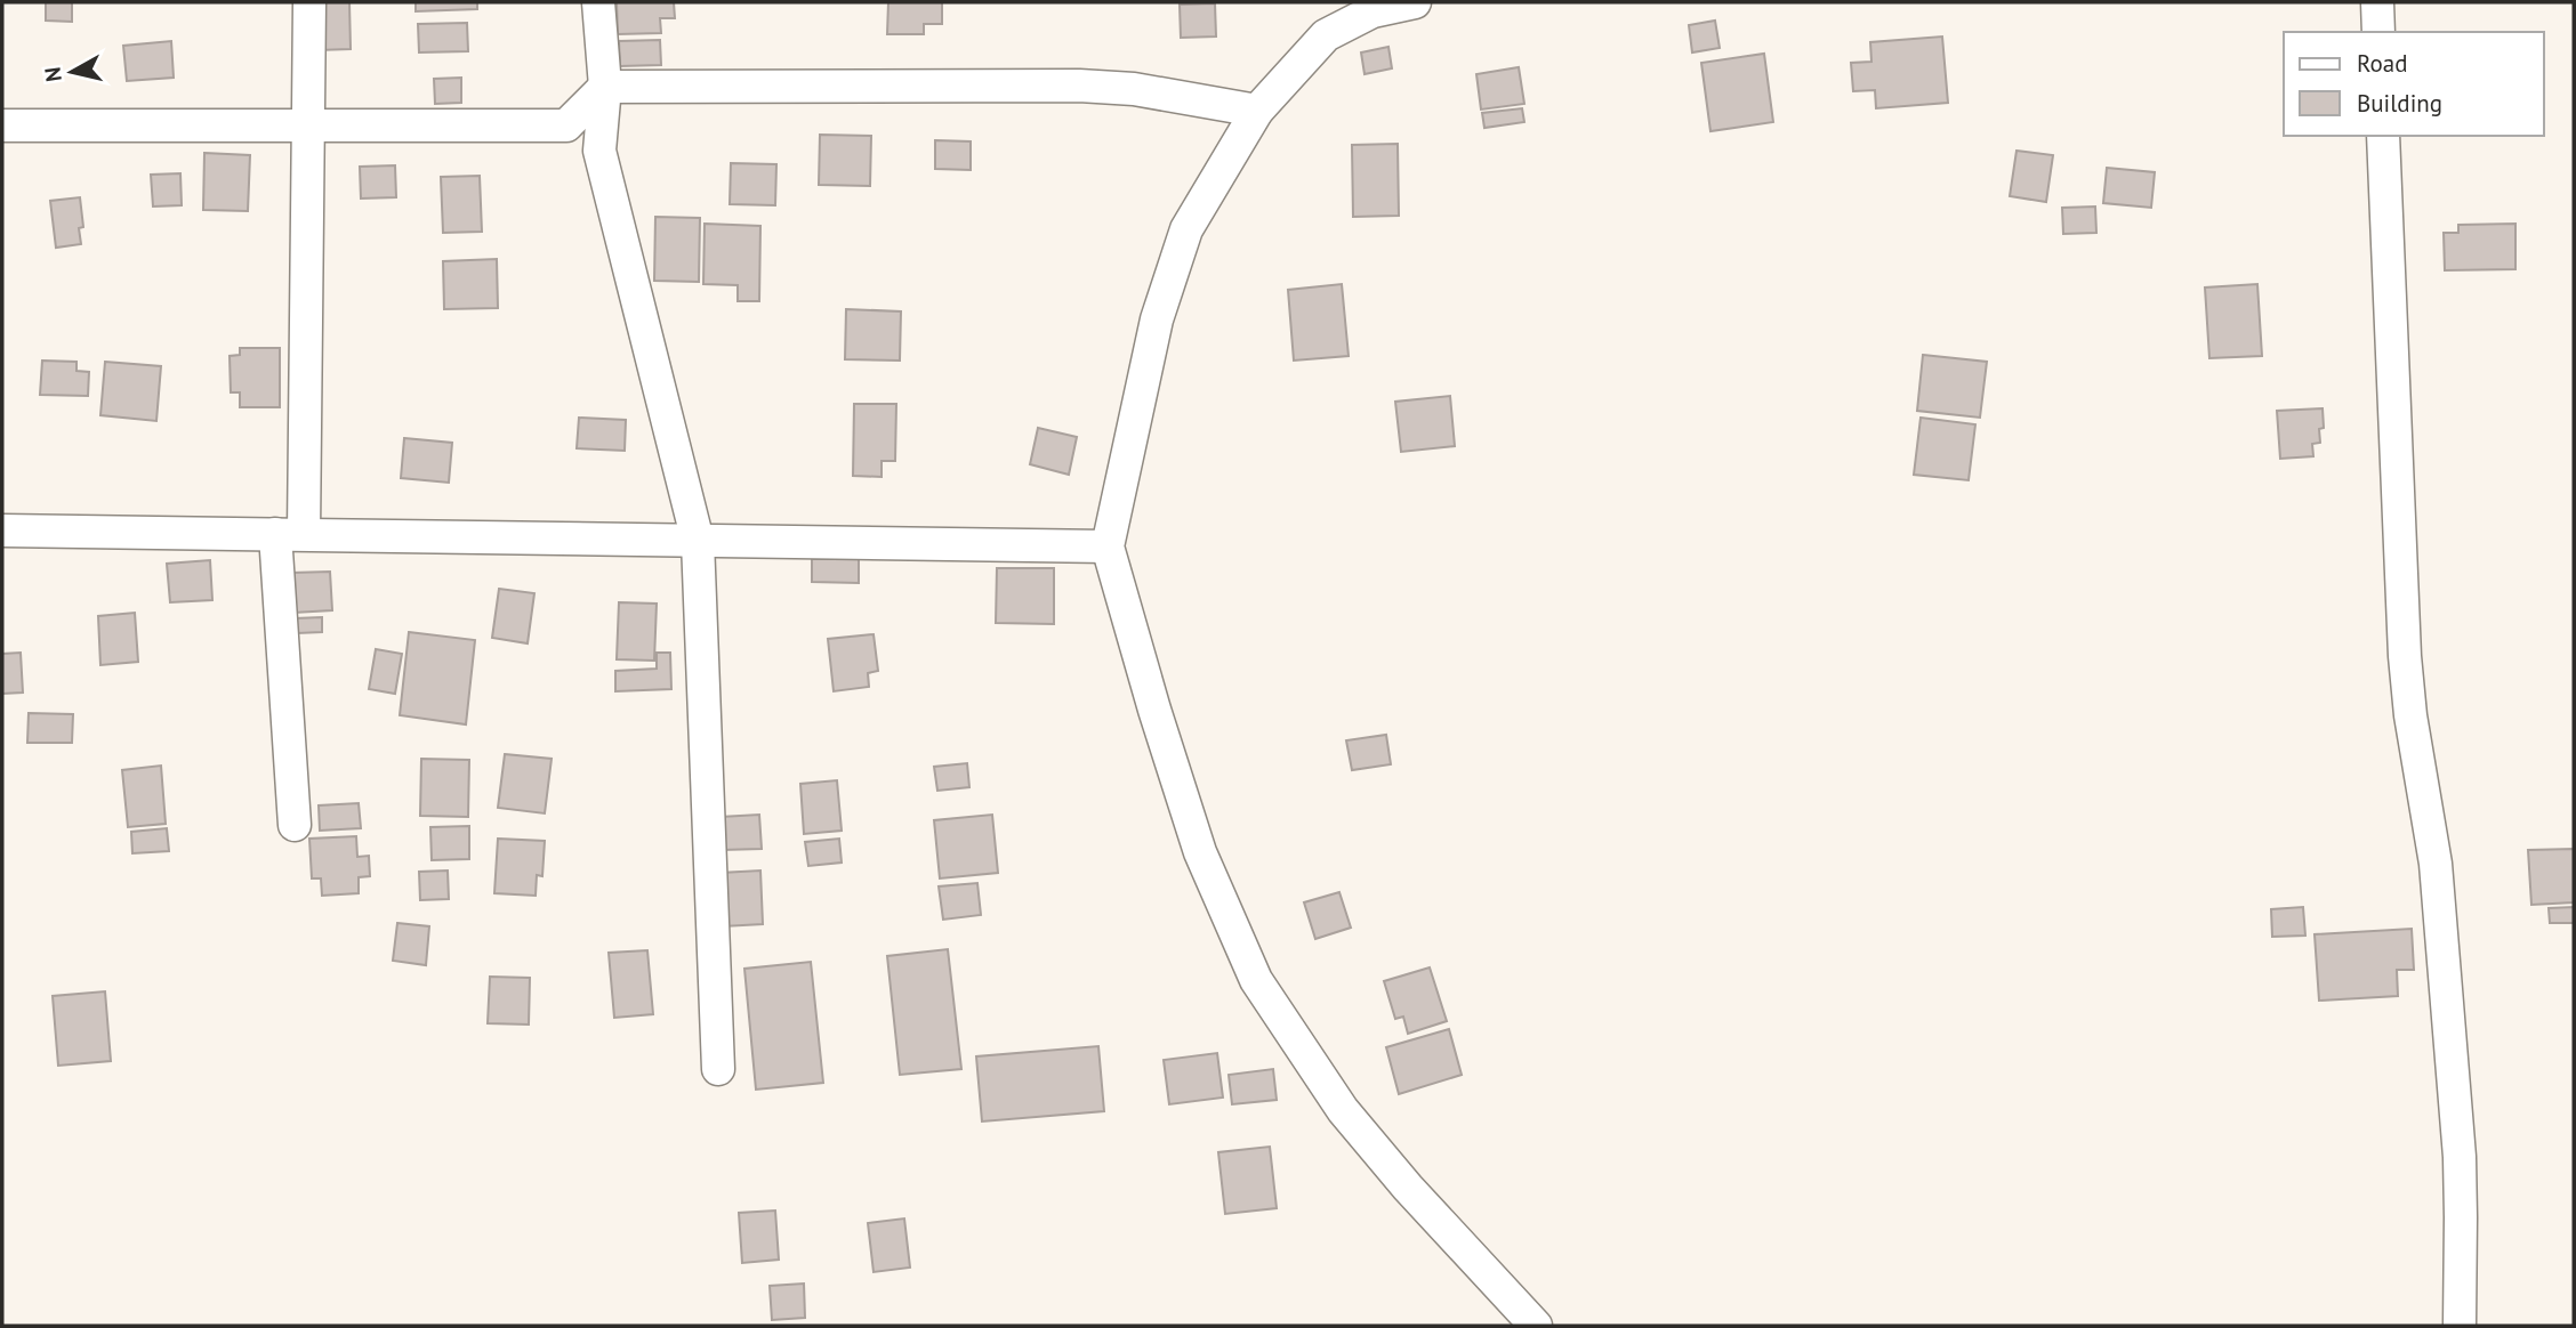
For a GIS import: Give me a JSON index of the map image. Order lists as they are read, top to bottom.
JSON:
{
  "legend": ["Road", "Building"],
  "north": "left"
}
